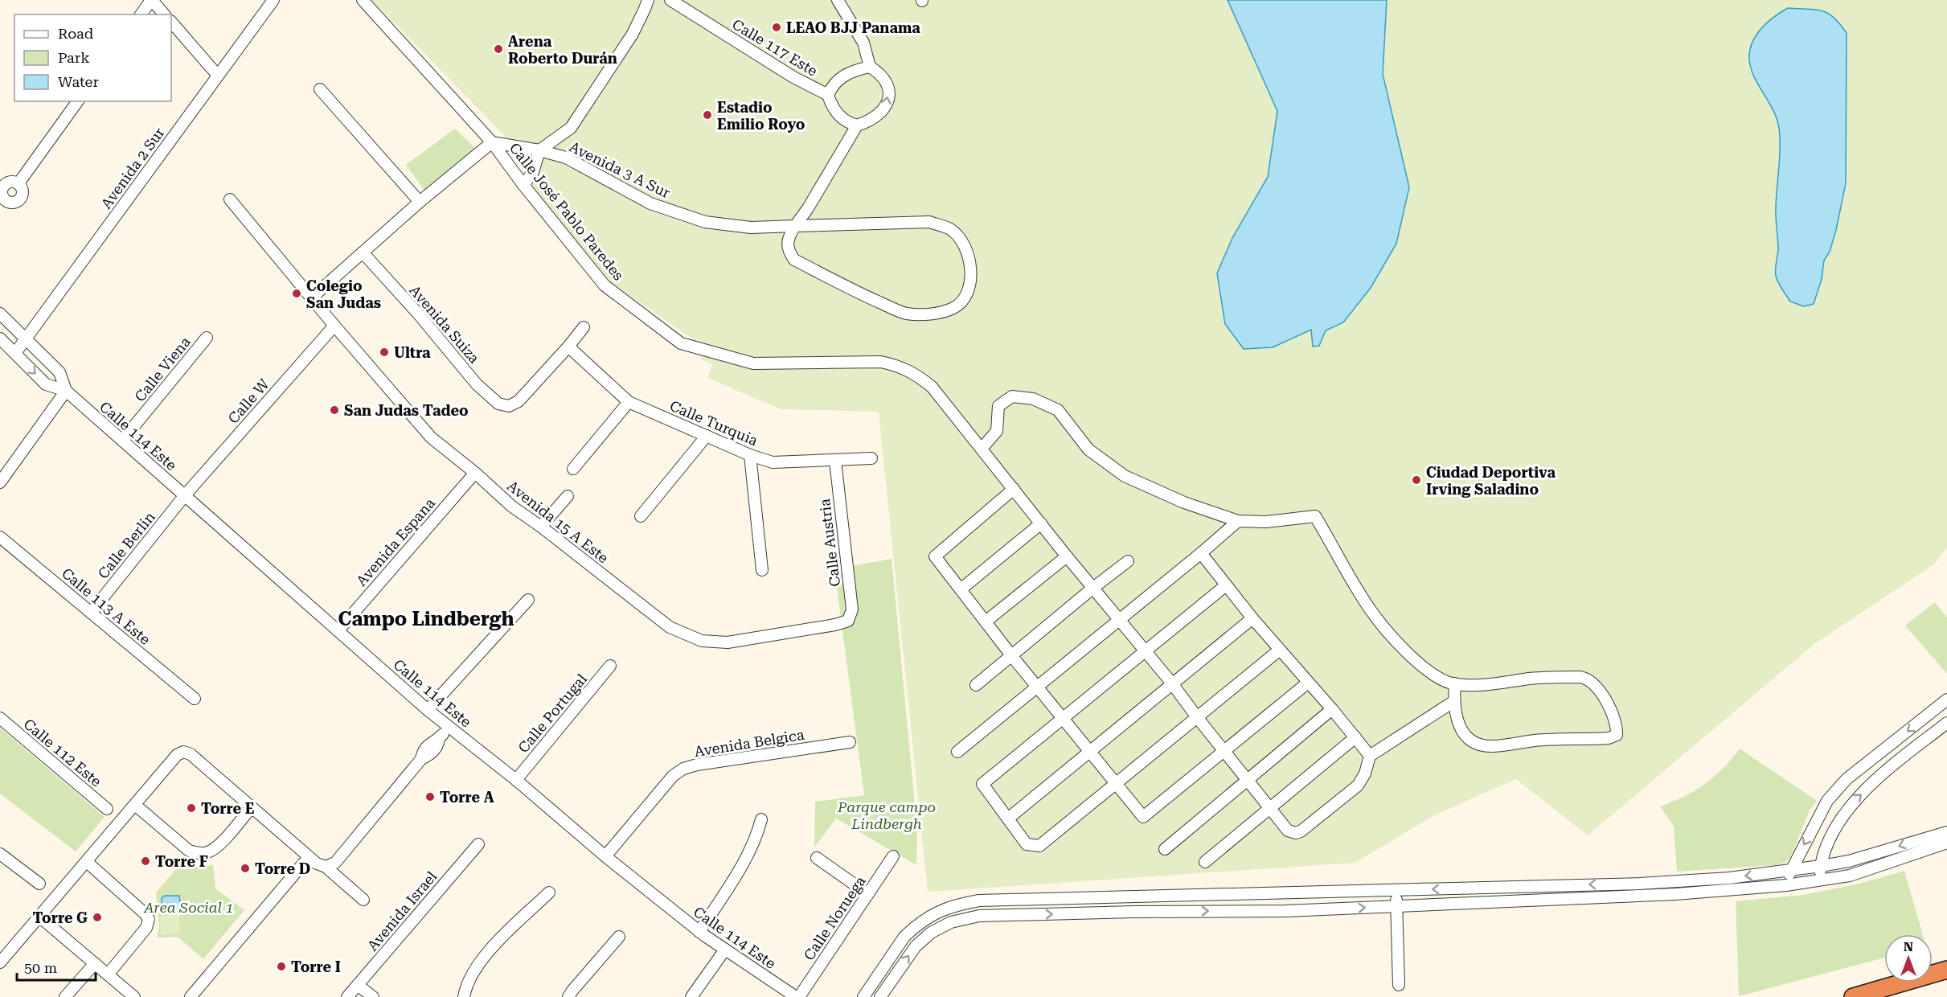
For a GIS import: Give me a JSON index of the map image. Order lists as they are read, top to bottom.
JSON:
{
  "streets": {
    "street": [
      "Calle 117 Este",
      "Avenida 2 Sur",
      "Avenida 3 A Sur",
      "Calle José Pablo Paredes",
      "Avenida Suiza",
      "Calle Viena",
      "Calle W",
      "Calle Turquia",
      "Calle 114 Este",
      "Avenida 15 A Este",
      "Avenida Espana",
      "Calle Austria",
      "Calle Berlin",
      "Calle 113 A Este",
      "Calle Portugal",
      "Avenida Belgica",
      "Calle 112 Este",
      "Avenida Israel",
      "Calle Noruega"
    ]
  },
  "crossings": [
    ["Avenida 2 Sur", "Calle 114 Este"],
    ["Avenida 3 A Sur", "Calle José Pablo Paredes"],
    ["Avenida Suiza", "Calle Turquia"],
    ["Calle Viena", "Calle 114 Este"],
    ["Calle W", "Calle 114 Este"],
    ["Calle W", "Avenida 15 A Este"],
    ["Calle W", "Calle Berlin"],
    ["Calle Turquia", "Calle Austria"],
    ["Calle 114 Este", "Avenida Espana"],
    ["Calle 114 Este", "Calle Berlin"],
    ["Calle 114 Este", "Calle Portugal"],
    ["Calle 114 Este", "Avenida Belgica"],
    ["Calle 114 Este", "Calle Noruega"],
    ["Avenida 15 A Este", "Avenida Espana"],
    ["Avenida 15 A Este", "Calle Austria"],
    ["Calle Berlin", "Calle 113 A Este"]
  ],
  "districts": ["Campo Lindbergh"],
  "parks": ["Parque campo Lindbergh", "Area Social 1"],
  "places": [
    "LEAO BJJ Panama",
    "Arena Roberto Durán",
    "Estadio Emilio Royo",
    "Colegio San Judas",
    "Ultra",
    "San Judas Tadeo",
    "Ciudad Deportiva Irving Saladino",
    "Torre A",
    "Torre E",
    "Torre F",
    "Torre D",
    "Torre G",
    "Torre I"
  ],
  "legend": ["Road", "Park", "Water"],
  "scale_bar": "50 m",
  "north": "top"
}
